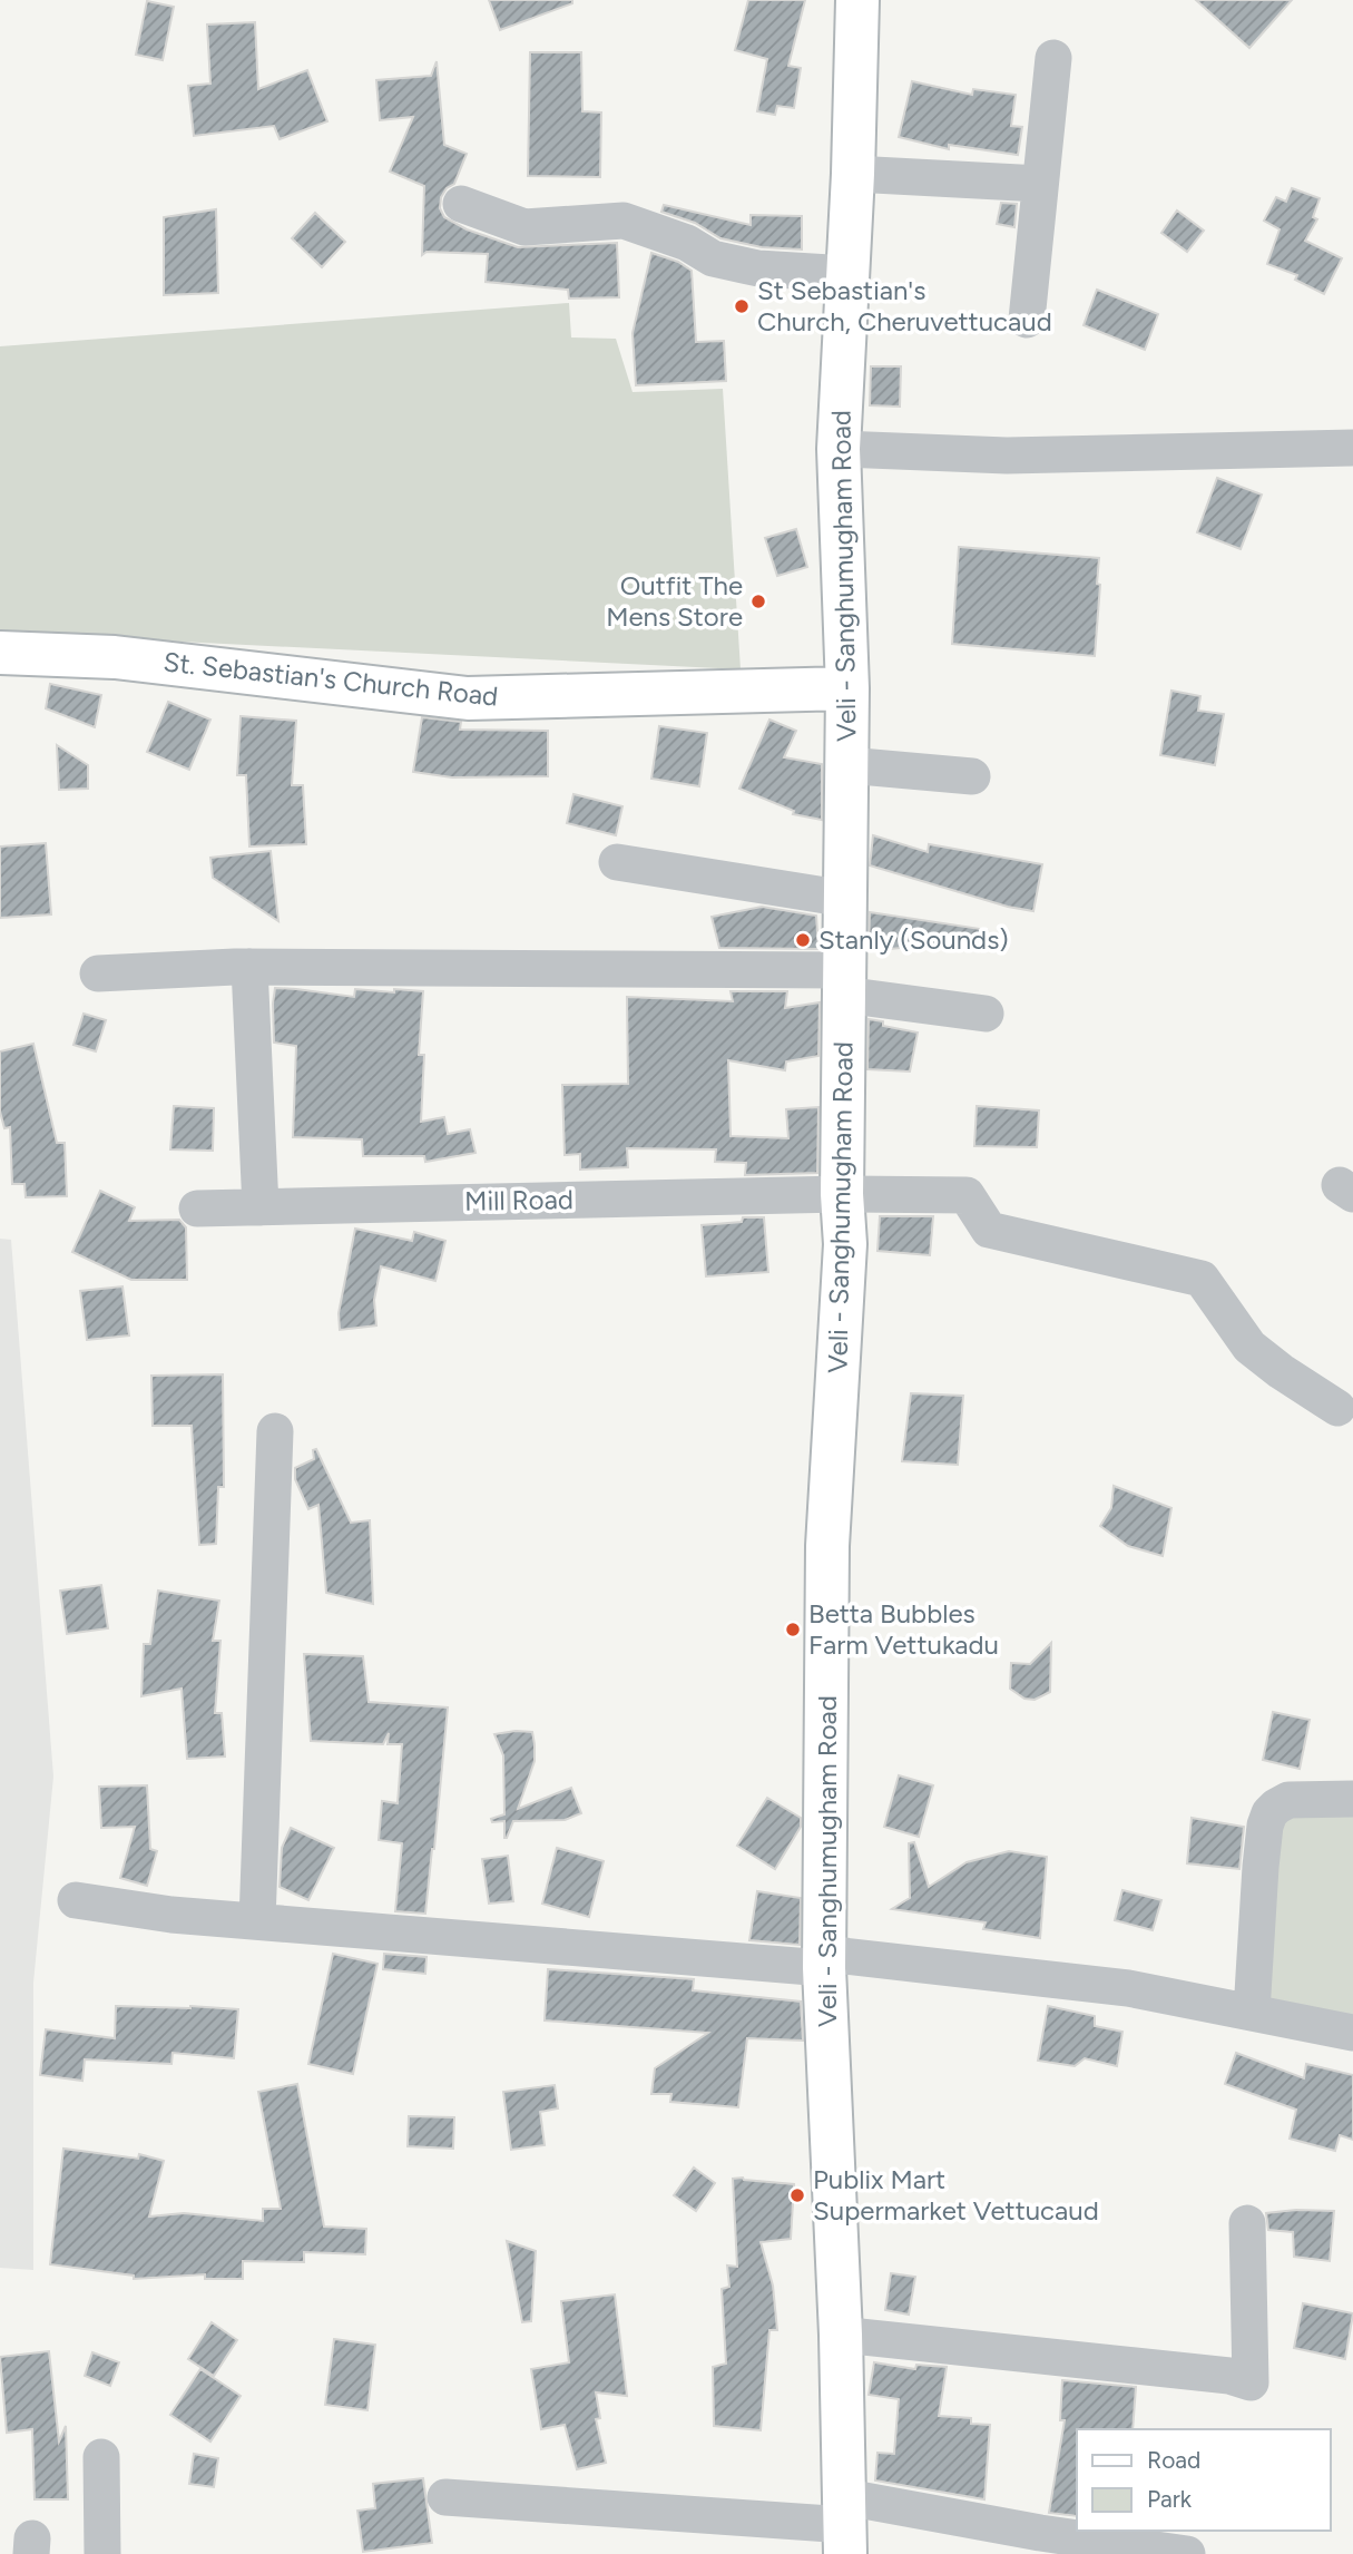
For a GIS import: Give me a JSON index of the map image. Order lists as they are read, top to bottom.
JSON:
{
  "streets": {
    "main road": ["Veli - Sanghumugham Road", "St. Sebastian's Church Road"],
    "street": ["Mill Road"]
  },
  "crossings": [
    ["Veli - Sanghumugham Road", "St. Sebastian's Church Road"],
    ["Veli - Sanghumugham Road", "Mill Road"]
  ],
  "places": [
    "St Sebastian's Church, Cheruvettucaud",
    "Outfit The Mens Store",
    "Stanly (Sounds)",
    "Betta Bubbles Farm Vettukadu",
    "Publix Mart Supermarket Vettucaud"
  ],
  "legend": ["Road", "Park"]
}
